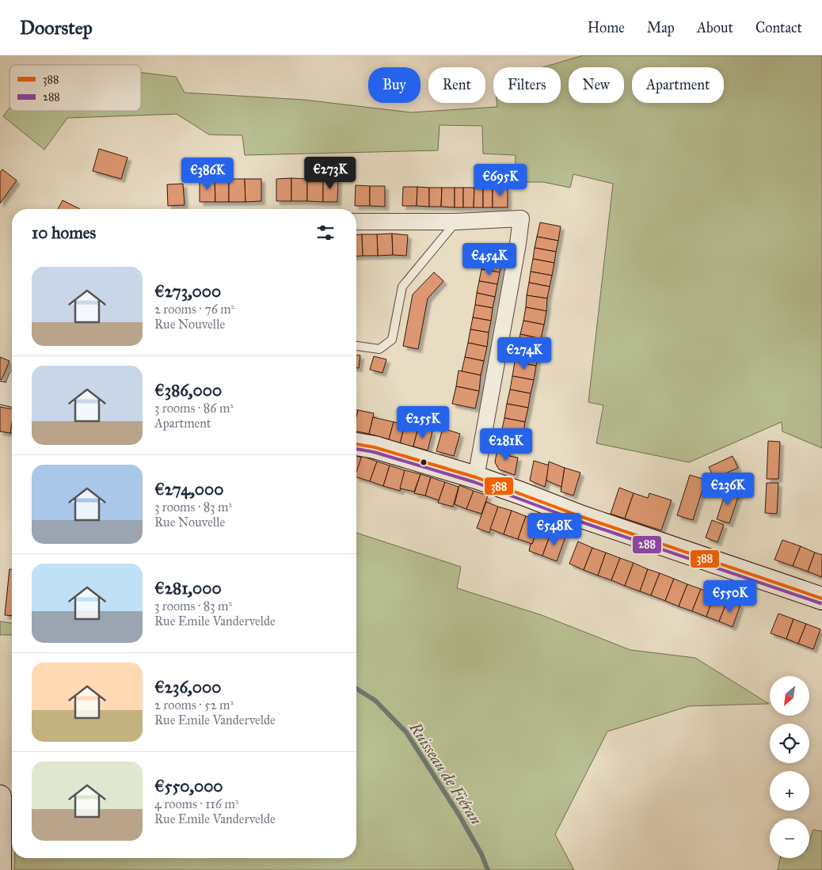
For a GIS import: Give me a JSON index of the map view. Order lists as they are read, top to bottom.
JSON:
{
  "water": ["Ruisseau de Fiéran"],
  "lines": ["transit line 388", "transit line 288"],
  "legend": ["388", "288"],
  "north": "bottom left",
  "page": {
    "header": "Doorstep",
    "nav": [
      "Home",
      "Map",
      "About",
      "Contact"
    ],
    "chip": [
      "Buy",
      "Rent",
      "Filters",
      "New",
      "Apartment"
    ],
    "price": [
      "€273K",
      "€386K",
      "€695K",
      "€454K",
      "€274K",
      "€255K",
      "€281K",
      "€236K",
      "€548K",
      "€550K"
    ],
    "heading": "10 homes",
    "list": [
      {
        "name": "€273,000",
        "note": "2 rooms · 76 m² · Rue Nouvelle"
      },
      {
        "name": "€386,000",
        "note": "3 rooms · 86 m² · Apartment"
      },
      {
        "name": "€274,000",
        "note": "3 rooms · 83 m² · Rue Nouvelle"
      },
      {
        "name": "€281,000",
        "note": "3 rooms · 83 m² · Rue Emile Vandervelde"
      },
      {
        "name": "€236,000",
        "note": "2 rooms · 52 m² · Rue Emile Vandervelde"
      },
      {
        "name": "€550,000",
        "note": "4 rooms · 116 m² · Rue Emile Vandervelde"
      }
    ],
    "map_buttons": ["+", "−"]
  }
}
